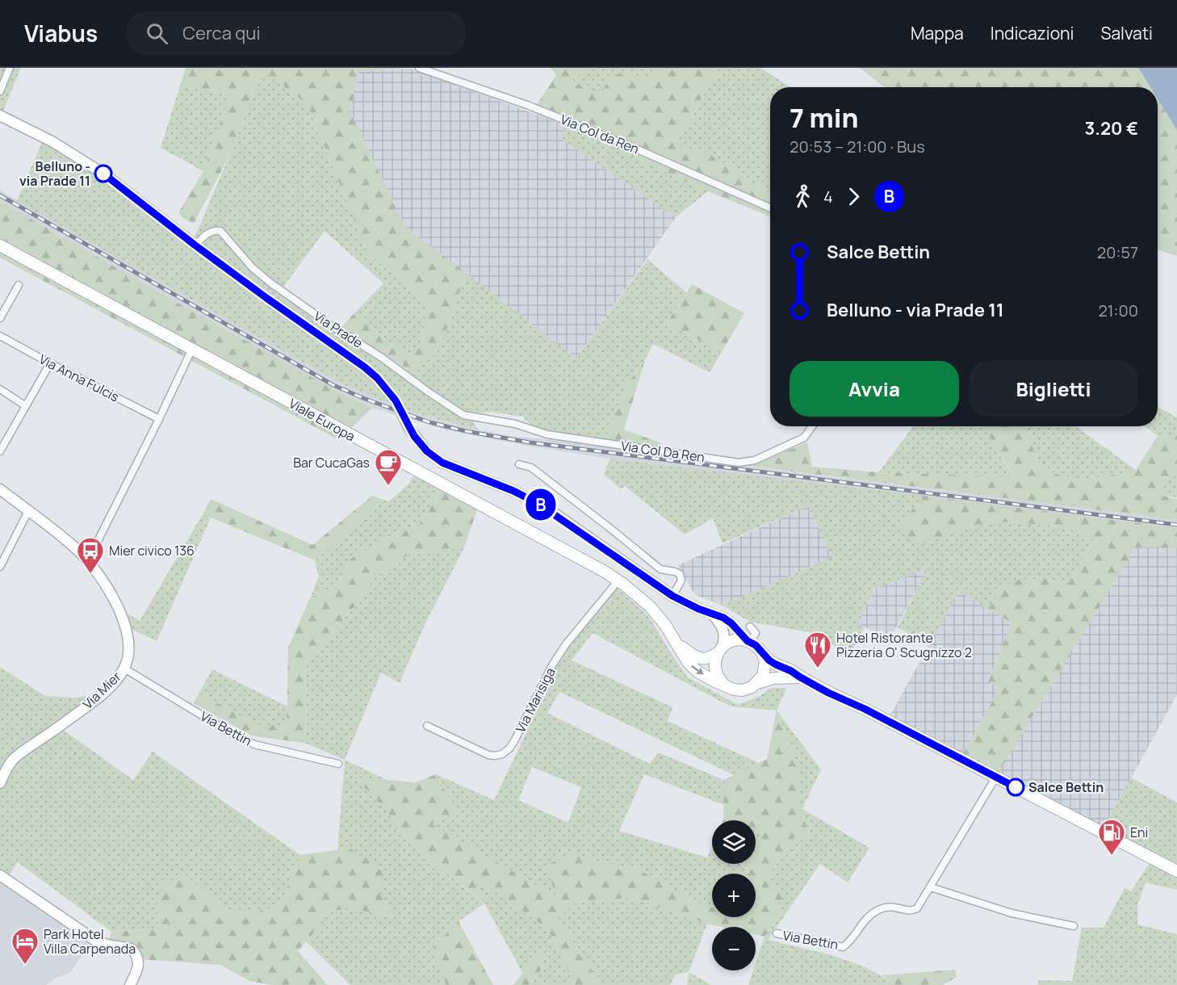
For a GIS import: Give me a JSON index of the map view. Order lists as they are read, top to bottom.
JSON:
{
  "streets": {
    "main road": ["Via Prade", "Viale Europa", "Via Mier"],
    "street": [
      "Via Col da Ren",
      "Via Anna Fulcis",
      "Via Col Da Ren",
      "Via Marisiga",
      "Via Bettin"
    ]
  },
  "crossings": [
    ["Via Prade", "Viale Europa"],
    ["Via Prade", "Via Col Da Ren"],
    ["Viale Europa", "Via Marisiga"],
    ["Via Mier", "Via Bettin"]
  ],
  "places": {
    "other": ["Belluno - via Prade 11", "Salce Bettin"],
    "cafe": ["Bar CucaGas"],
    "bus stop": ["Mier civico 136"],
    "restaurant": ["Hotel Ristorante Pizzeria O' Scugnizzo 2"],
    "fuel station": ["Eni"],
    "hotel": ["Park Hotel Villa Carpenada"]
  },
  "lines": ["bus line B"],
  "page": {
    "header": "Viabus",
    "search": "Cerca qui",
    "nav": ["Mappa", "Indicazioni", "Salvati"],
    "on_map": "B",
    "heading": ["7 min", "20:53 – 21:00 · Bus", "3.20 €"],
    "legs": ["4", "B"],
    "list": [
      {
        "name": "Salce Bettin",
        "value": "20:57"
      },
      {
        "name": "Belluno - via Prade 11",
        "value": "21:00"
      }
    ],
    "buttons": ["Avvia", "Biglietti"],
    "map_buttons": ["+", "−"]
  }
}
